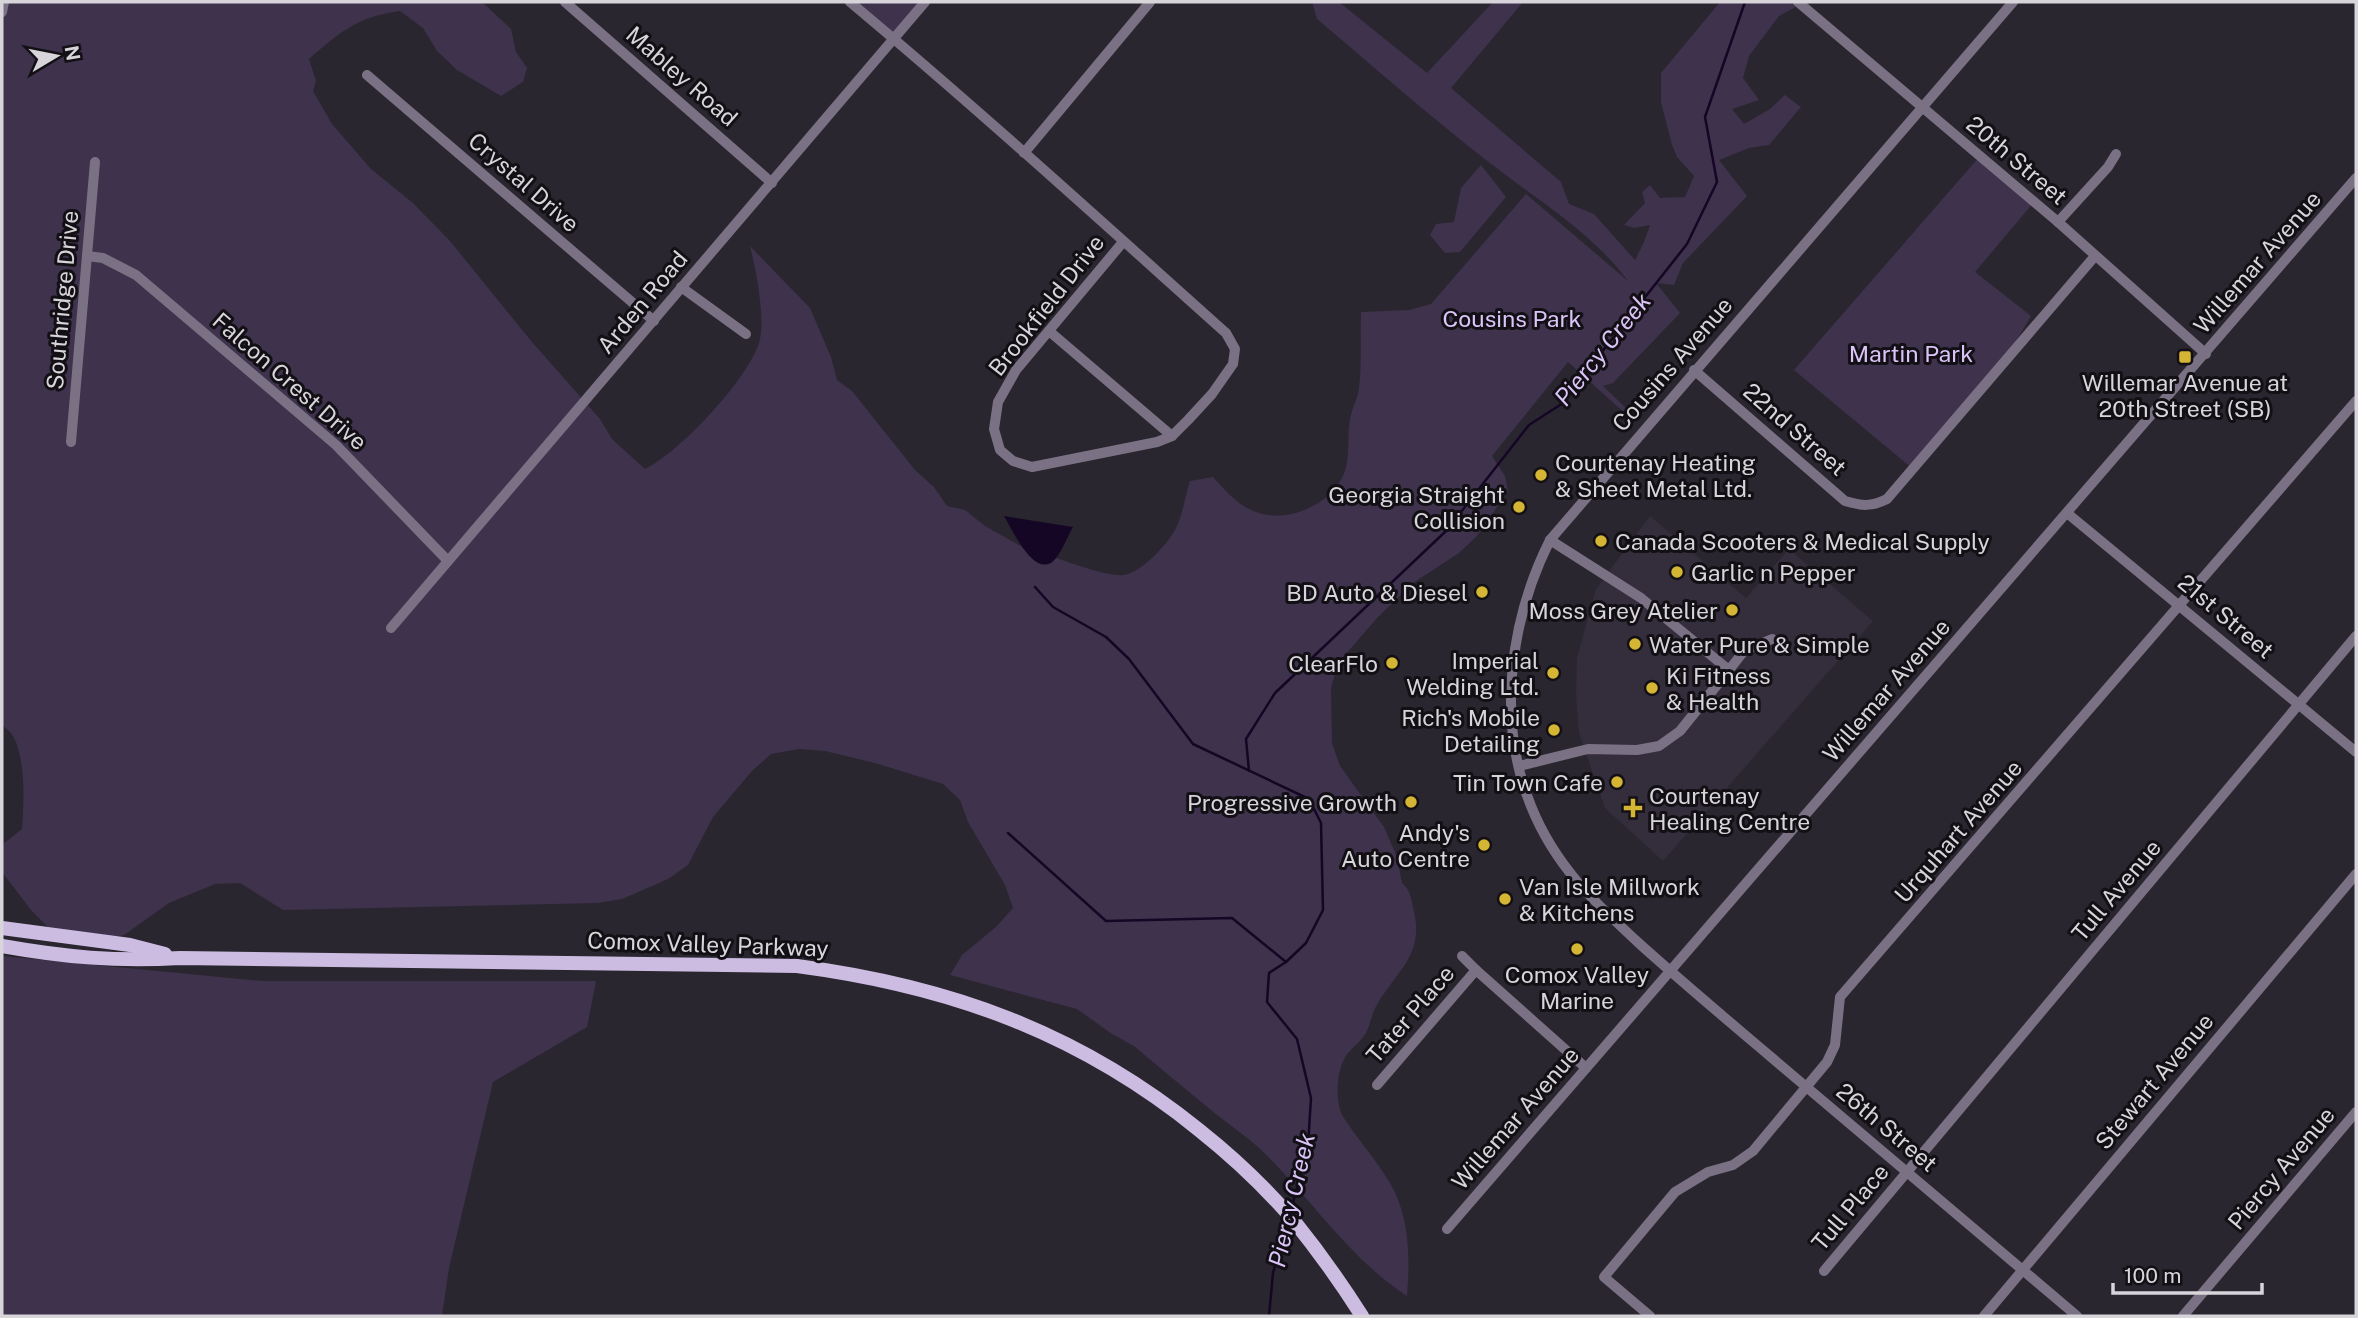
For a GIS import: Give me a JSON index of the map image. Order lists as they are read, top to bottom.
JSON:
{
  "streets": {
    "main road": ["Comox Valley Parkway"],
    "street": [
      "Mabley Road",
      "20th Street",
      "Crystal Drive",
      "Willemar Avenue",
      "Southridge Drive",
      "Arden Road",
      "Brookfield Drive",
      "Cousins Avenue",
      "Falcon Crest Drive",
      "22nd Street",
      "21st Street",
      "Urquhart Avenue",
      "Tull Avenue",
      "Tater Place",
      "Stewart Avenue",
      "26th Street",
      "Piercy Avenue",
      "Tull Place"
    ]
  },
  "crossings": [
    ["Mabley Road", "Arden Road"],
    ["20th Street", "Willemar Avenue"],
    ["20th Street", "Cousins Avenue"],
    ["20th Street", "22nd Street"],
    ["Crystal Drive", "Arden Road"],
    ["Willemar Avenue", "Cousins Avenue"],
    ["Willemar Avenue", "21st Street"],
    ["Willemar Avenue", "Tater Place"],
    ["Willemar Avenue", "26th Street"],
    ["Southridge Drive", "Falcon Crest Drive"],
    ["Arden Road", "Brookfield Drive"],
    ["Arden Road", "Falcon Crest Drive"],
    ["Cousins Avenue", "22nd Street"],
    ["Cousins Avenue", "26th Street"],
    ["21st Street", "Urquhart Avenue"],
    ["21st Street", "Tull Avenue"],
    ["Urquhart Avenue", "26th Street"],
    ["Tull Avenue", "26th Street"],
    ["Tull Avenue", "Tull Place"],
    ["Stewart Avenue", "26th Street"],
    ["26th Street", "Tull Place"]
  ],
  "water": ["Piercy Creek"],
  "parks": ["Cousins Park", "Martin Park"],
  "places": {
    "transit": ["Willemar Avenue at 20th Street (SB)"],
    "other": [
      "Courtenay Heating & Sheet Metal Ltd.",
      "Georgia Straight Collision",
      "Canada Scooters & Medical Supply",
      "Garlic n Pepper",
      "BD Auto & Diesel",
      "Moss Grey Atelier",
      "Water Pure & Simple",
      "ClearFlo",
      "Imperial Welding Ltd.",
      "Ki Fitness & Health",
      "Rich's Mobile Detailing",
      "Tin Town Cafe",
      "Progressive Growth",
      "Andy's Auto Centre",
      "Van Isle Millwork & Kitchens",
      "Comox Valley Marine"
    ],
    "health": ["Courtenay Healing Centre"]
  },
  "scale_bar": "100 m",
  "north": "right"
}
